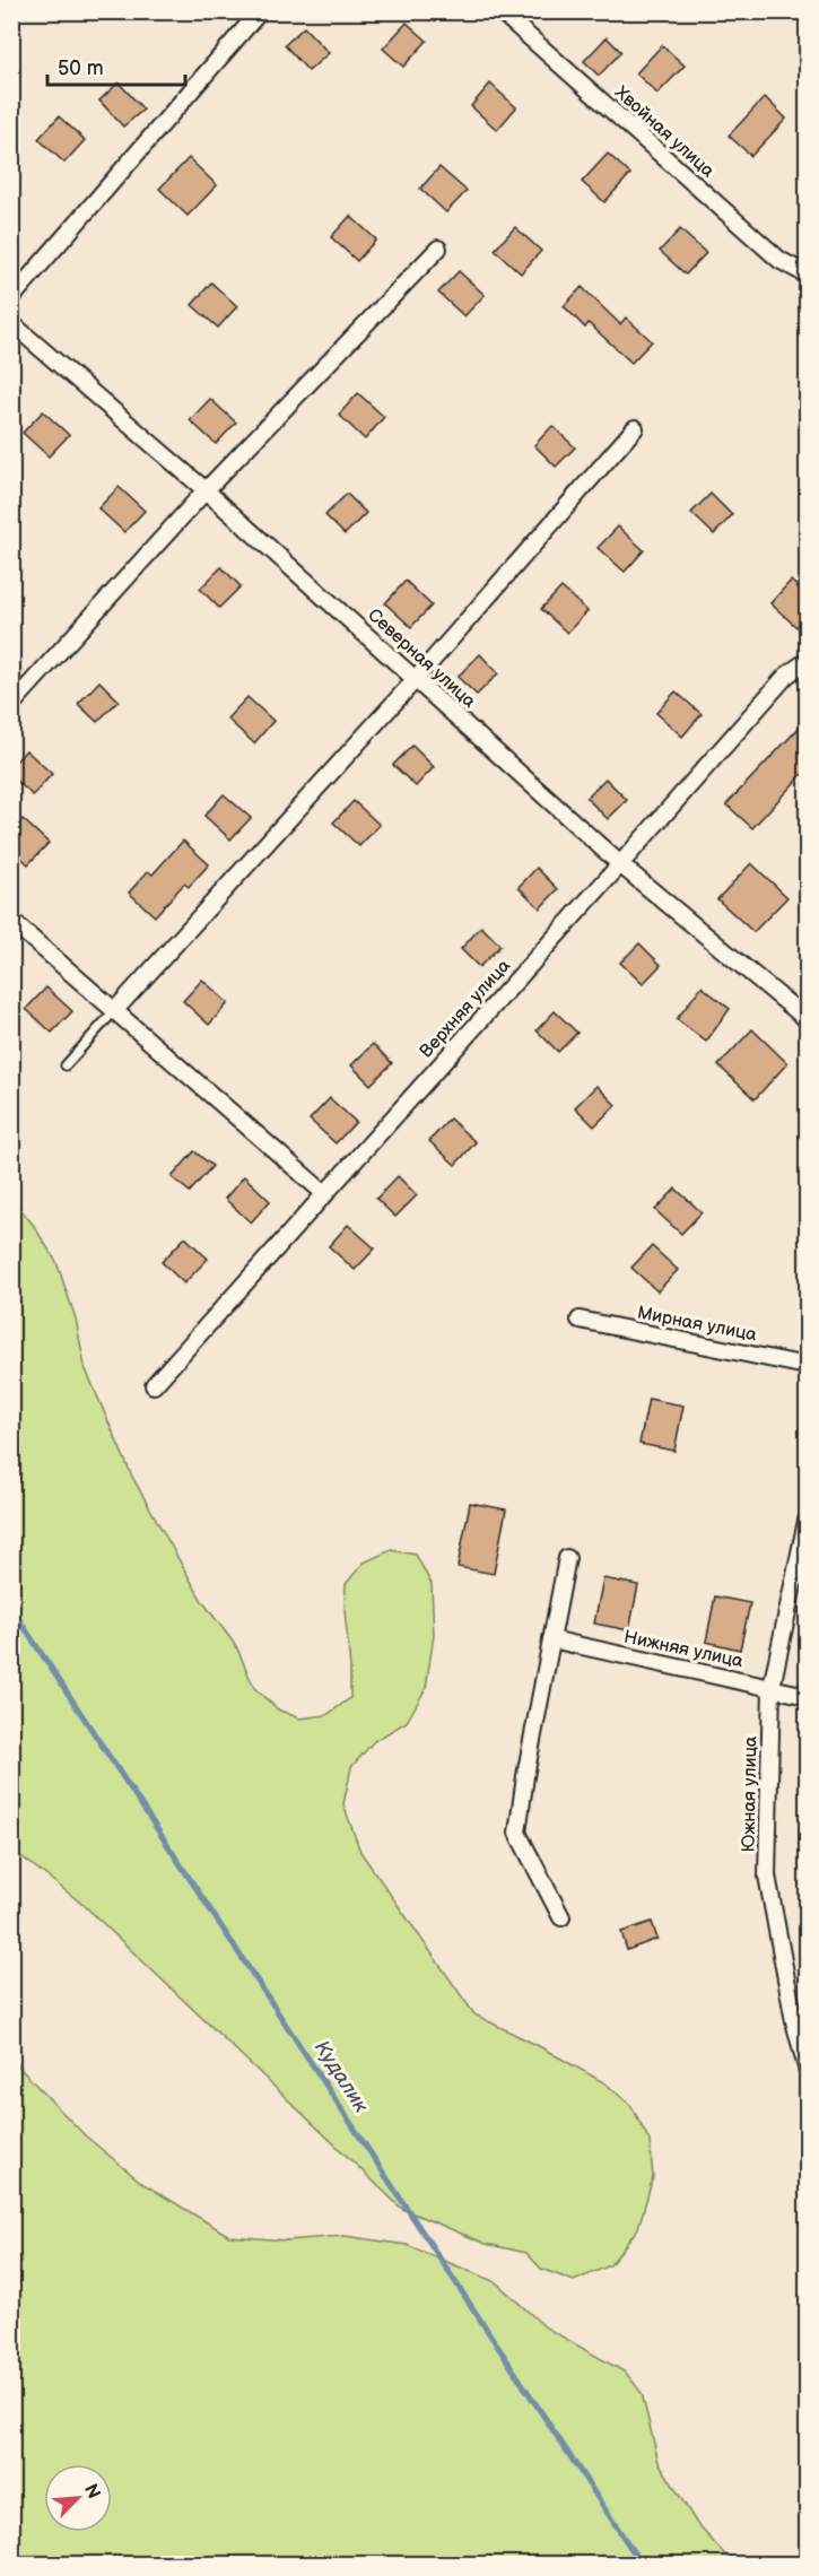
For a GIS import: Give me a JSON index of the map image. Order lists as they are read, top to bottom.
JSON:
{
  "streets": {
    "street": [
      "Хвойная улица",
      "Северная улица",
      "Верхняя улица",
      "Мирная улица",
      "Нижняя улица",
      "Южная улица"
    ]
  },
  "crossings": [
    ["Северная улица", "Верхняя улица"],
    ["Нижняя улица", "Южная улица"]
  ],
  "water": ["Кудалик"],
  "scale_bar": "50 m",
  "north": "top right"
}
